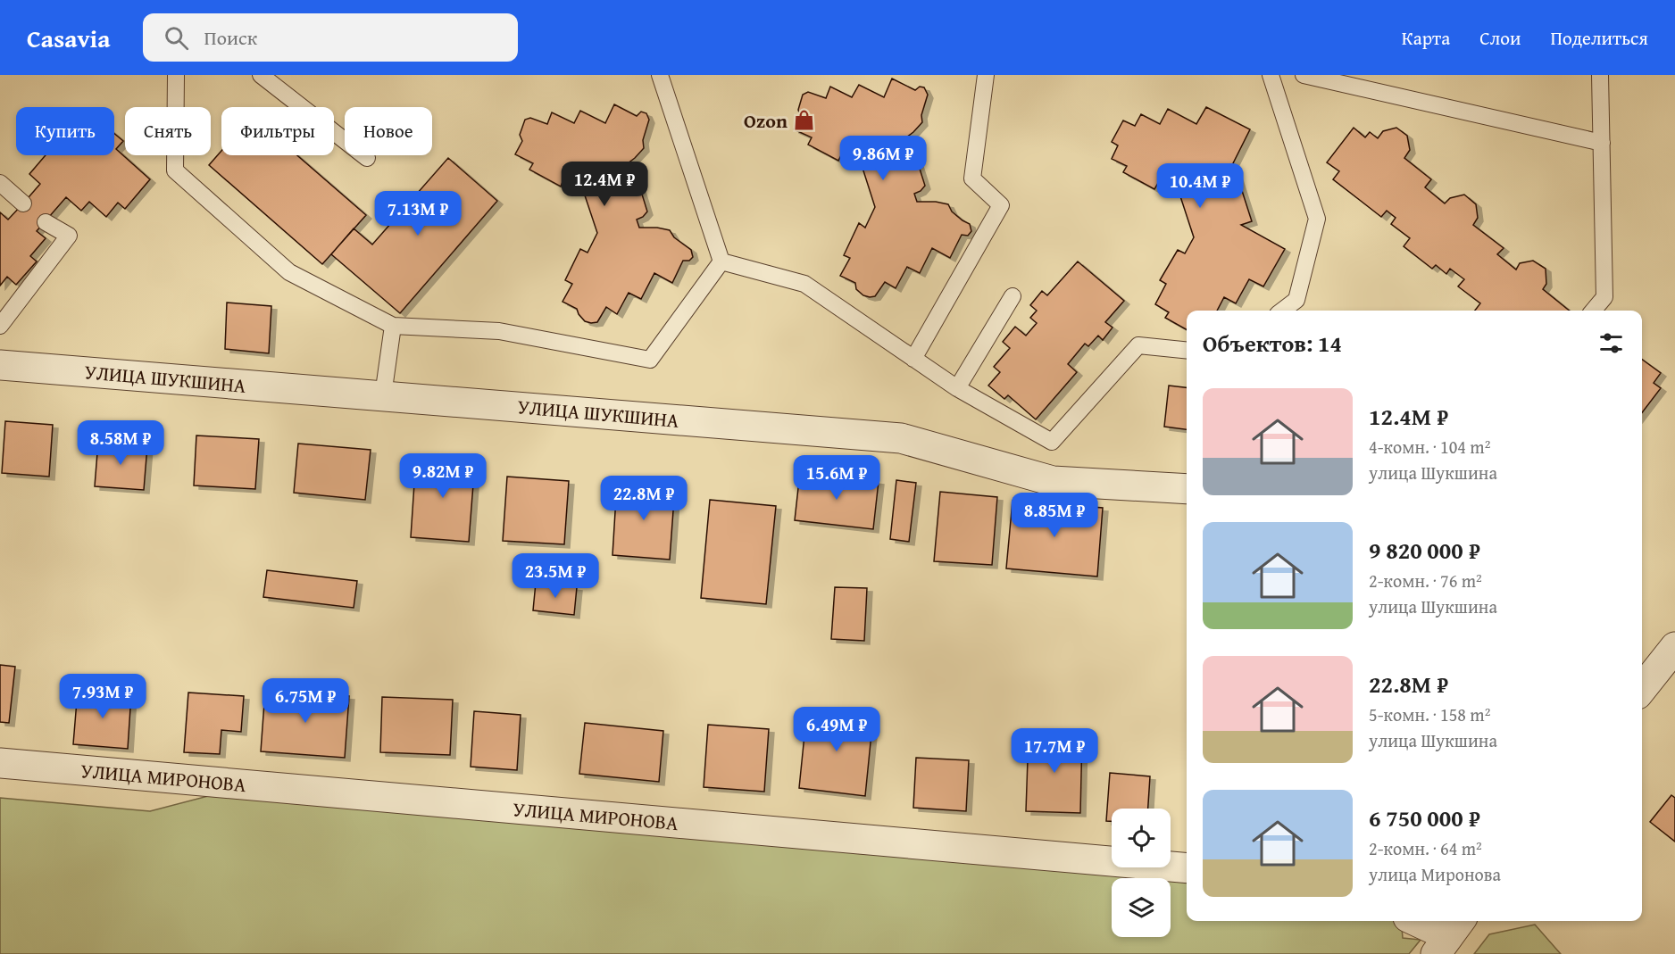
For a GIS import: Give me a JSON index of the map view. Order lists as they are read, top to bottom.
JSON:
{
  "streets": {
    "street": ["УЛИЦА ШУКШИНА", "УЛИЦА МИРОНОВА"]
  },
  "places": {
    "shop": ["Ozon"]
  },
  "page": {
    "header": "Casavia",
    "search": "Поиск",
    "nav": ["Карта", "Слои", "Поделиться"],
    "chip": [
      "Купить",
      "Снять",
      "Фильтры",
      "Новое"
    ],
    "price": [
      "9.86M ₽",
      "12.4M ₽",
      "10.4M ₽",
      "7.13M ₽",
      "8.58M ₽",
      "9.82M ₽",
      "15.6M ₽",
      "22.8M ₽",
      "8.85M ₽",
      "23.5M ₽",
      "7.93M ₽",
      "6.75M ₽",
      "6.49M ₽",
      "17.7M ₽"
    ],
    "heading": "Объектов: 14",
    "list": [
      {
        "name": "12.4M ₽",
        "note": "4-комн. · 104 m² · улица Шукшина"
      },
      {
        "name": "9 820 000 ₽",
        "note": "2-комн. · 76 m² · улица Шукшина"
      },
      {
        "name": "22.8M ₽",
        "note": "5-комн. · 158 m² · улица Шукшина"
      },
      {
        "name": "6 750 000 ₽",
        "note": "2-комн. · 64 m² · улица Миронова"
      }
    ]
  }
}
